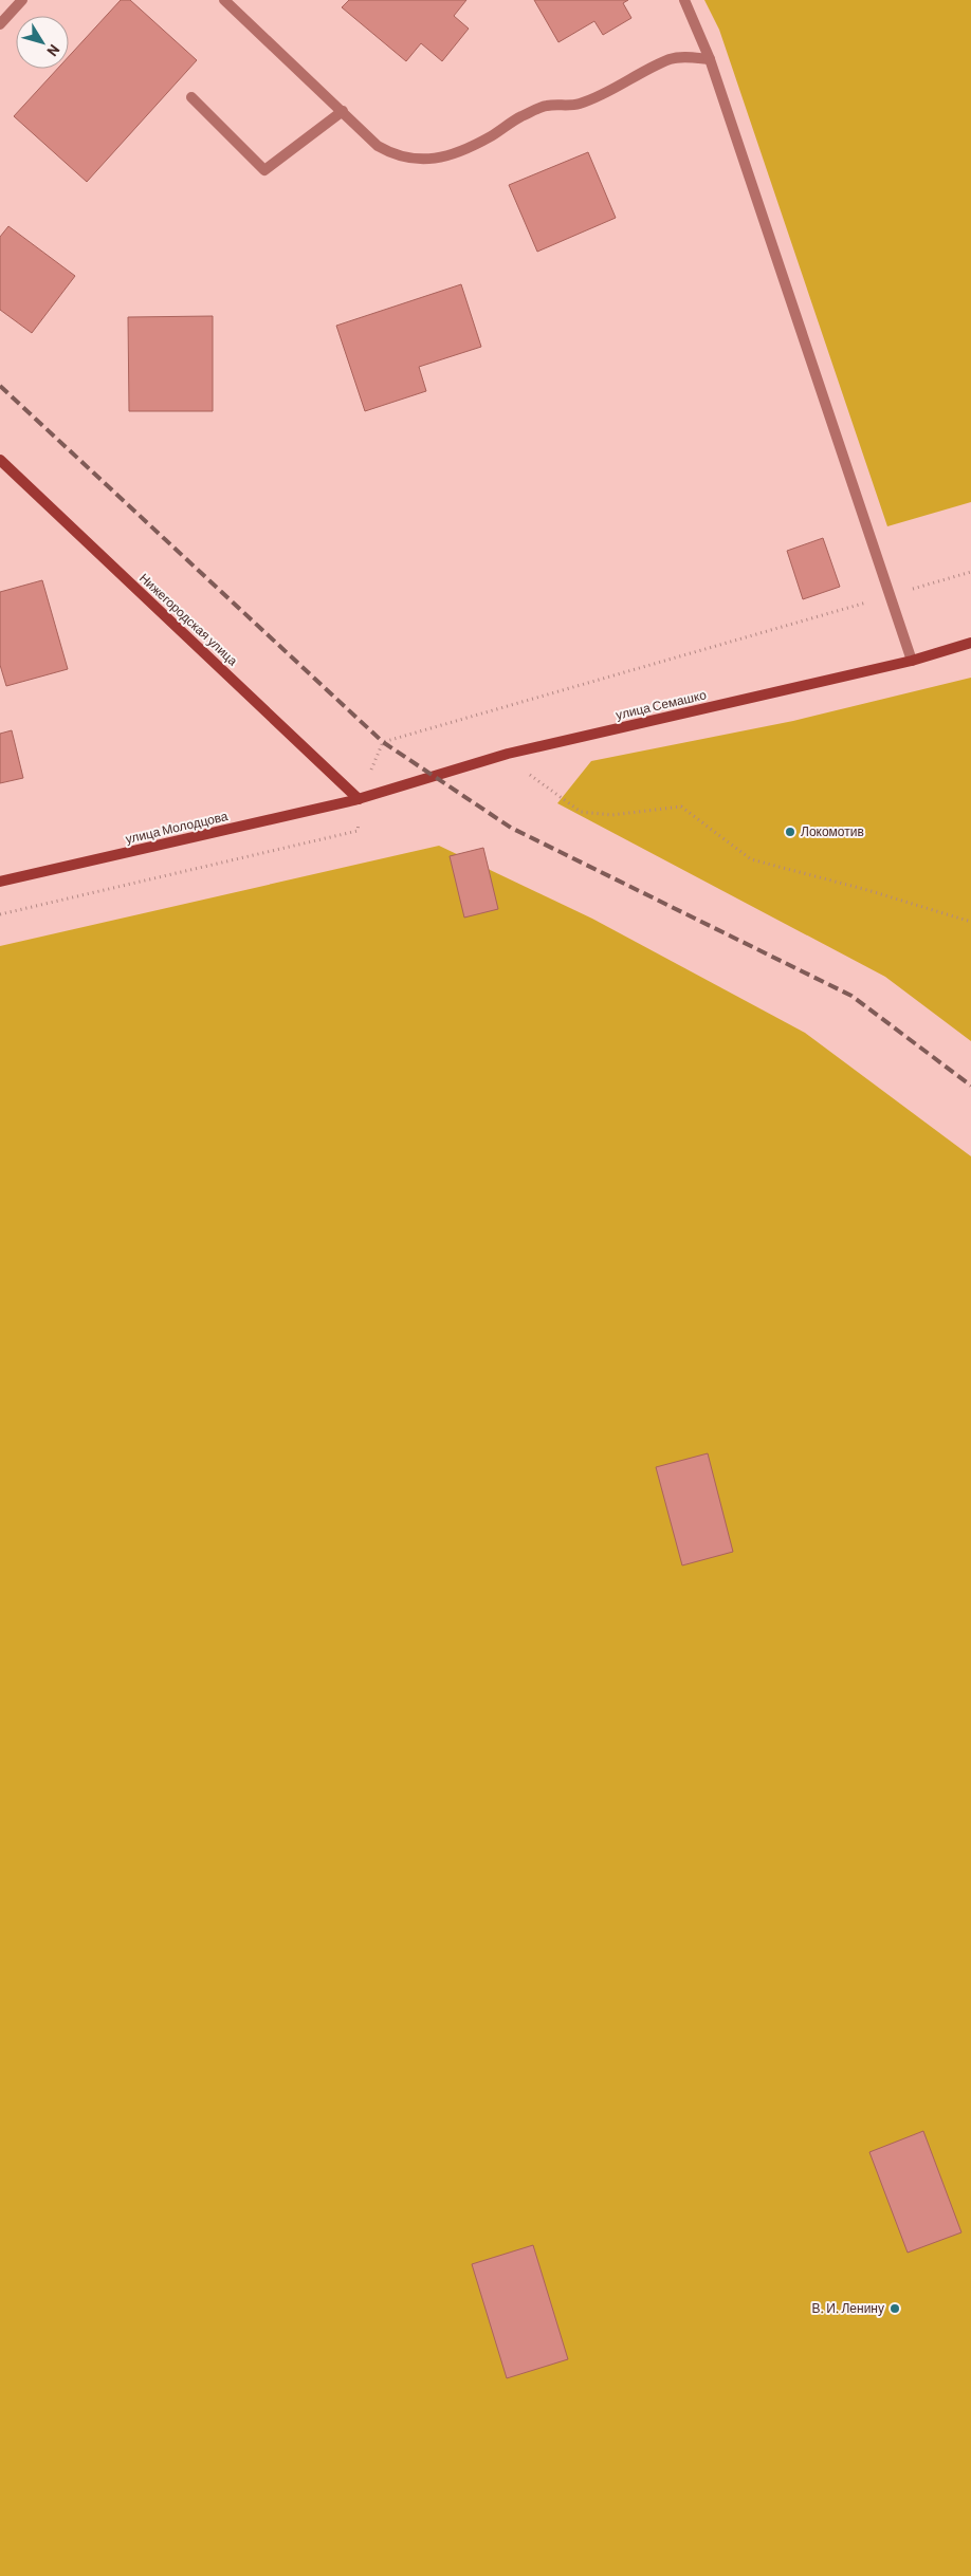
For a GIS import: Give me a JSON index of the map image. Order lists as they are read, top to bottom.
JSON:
{
  "streets": {
    "street": ["Нижегородская улица", "улица Семашко", "улица Молодцова"]
  },
  "crossings": [
    ["Нижегородская улица", "улица Семашко"],
    ["Нижегородская улица", "улица Молодцова"],
    ["улица Семашко", "улица Молодцова"]
  ],
  "places": ["Локомотив", "В. И. Ленину"],
  "north": "bottom right"
}
